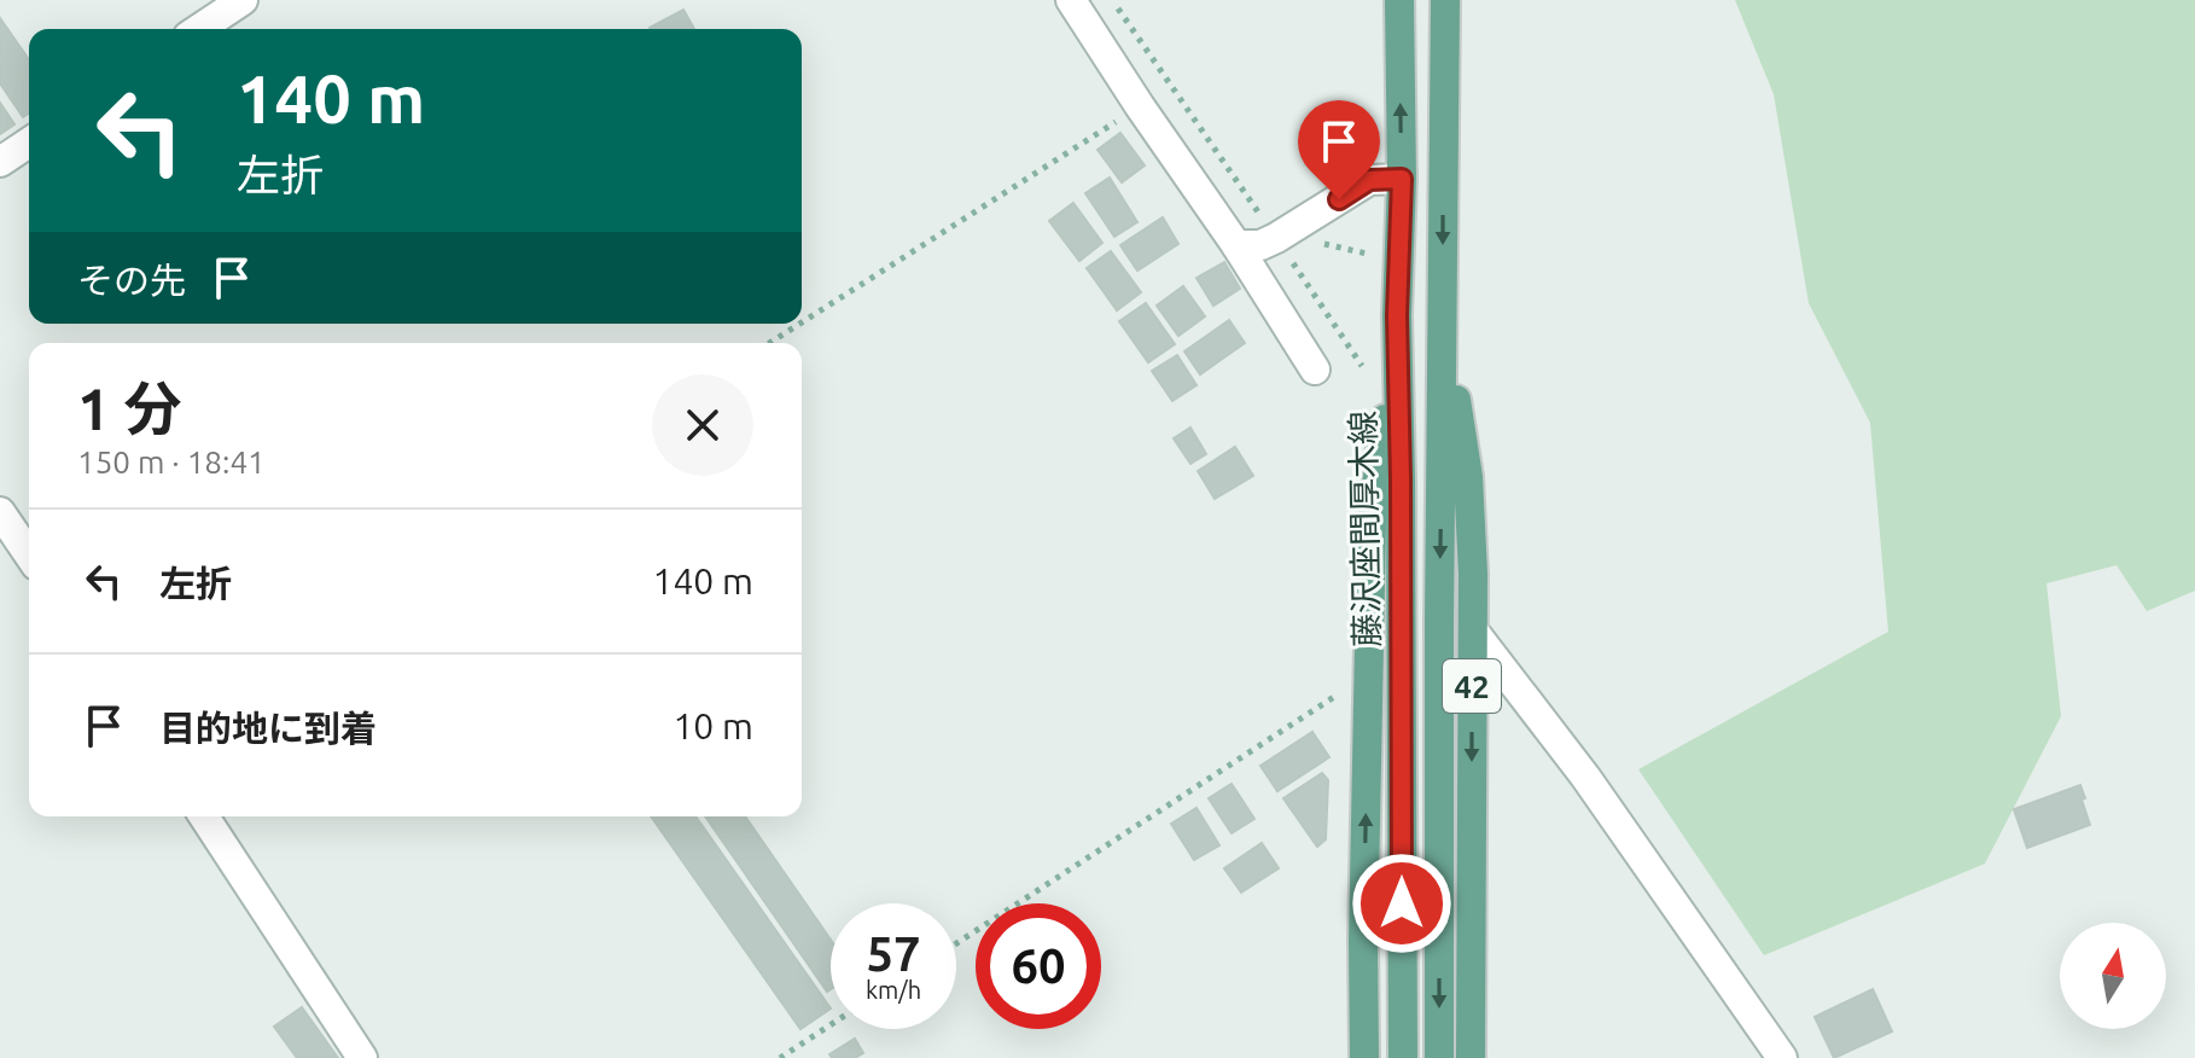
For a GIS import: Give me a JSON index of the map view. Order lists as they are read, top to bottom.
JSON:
{
  "streets": {
    "main road": ["藤沢座間厚木線", "42"]
  },
  "crossings": [
    ["藤沢座間厚木線", "42"]
  ],
  "north": "top",
  "page": {
    "turn": ["140 m", "左折"],
    "then": "その先",
    "heading": ["1 分", "150 m · 18:41"],
    "list": [
      {
        "name": "左折",
        "value": "140 m"
      },
      {
        "name": "目的地に到着",
        "value": "10 m"
      }
    ],
    "speed": "57 km/h",
    "limit": "60"
  }
}
